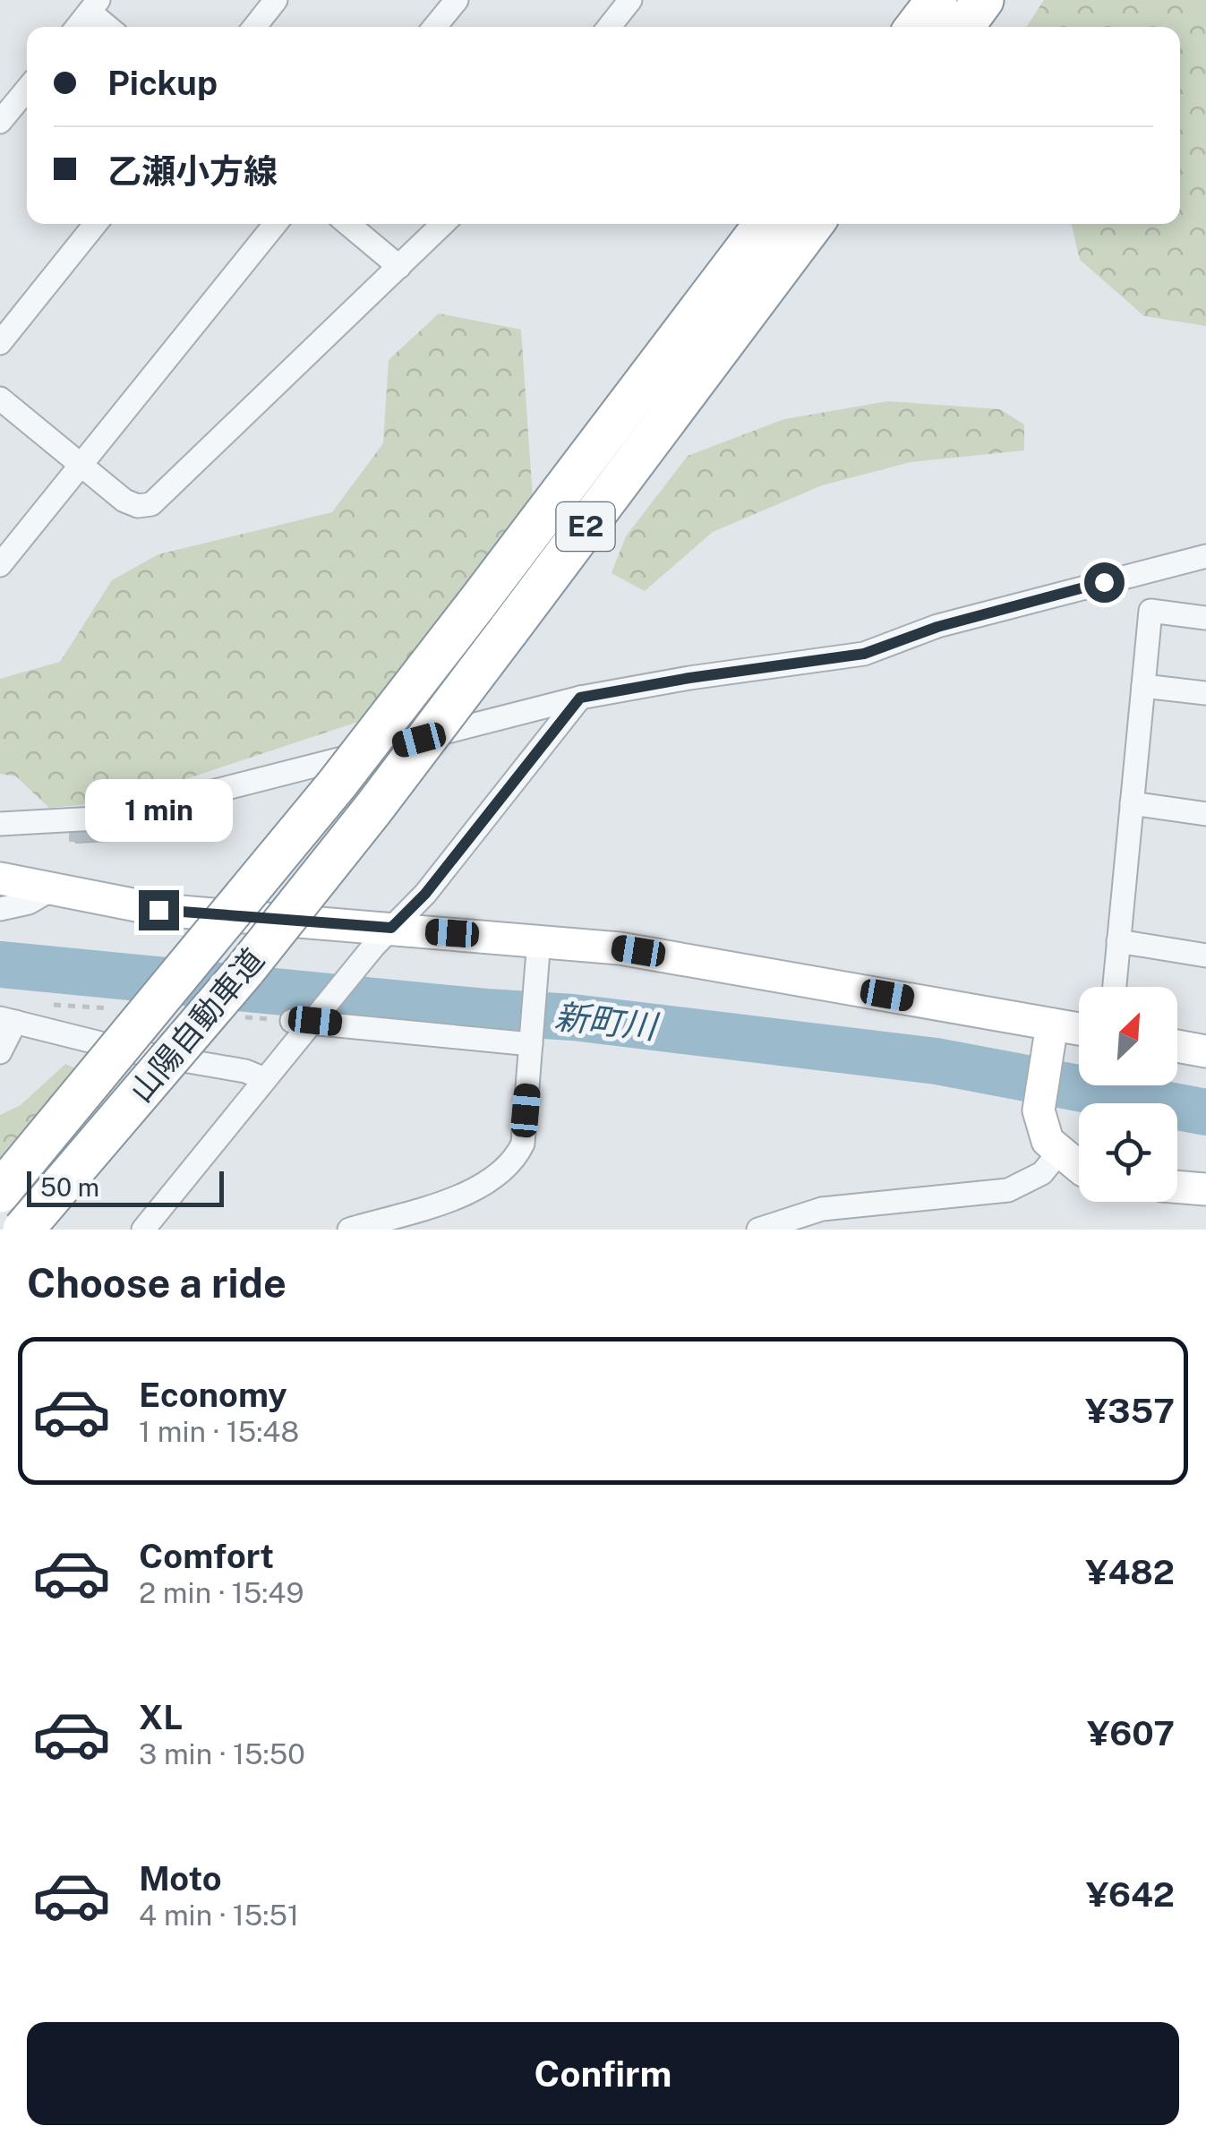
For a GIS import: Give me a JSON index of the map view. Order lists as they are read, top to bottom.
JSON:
{
  "streets": {
    "highway": ["E2", "山陽自動車道"]
  },
  "crossings": [
    ["E2", "山陽自動車道"]
  ],
  "water": ["新町川"],
  "scale_bar": "50 m",
  "north": "top right",
  "page": {
    "banner": ["Pickup", "乙瀬小方線"],
    "bubble": "1 min",
    "scale": "50 m",
    "heading": "Choose a ride",
    "list": [
      {
        "name": "Economy",
        "note": "1 min · 15:48",
        "value": "¥357"
      },
      {
        "name": "Comfort",
        "note": "2 min · 15:49",
        "value": "¥482"
      },
      {
        "name": "XL",
        "note": "3 min · 15:50",
        "value": "¥607"
      },
      {
        "name": "Moto",
        "note": "4 min · 15:51",
        "value": "¥642"
      }
    ],
    "buttons": "Confirm"
  }
}
